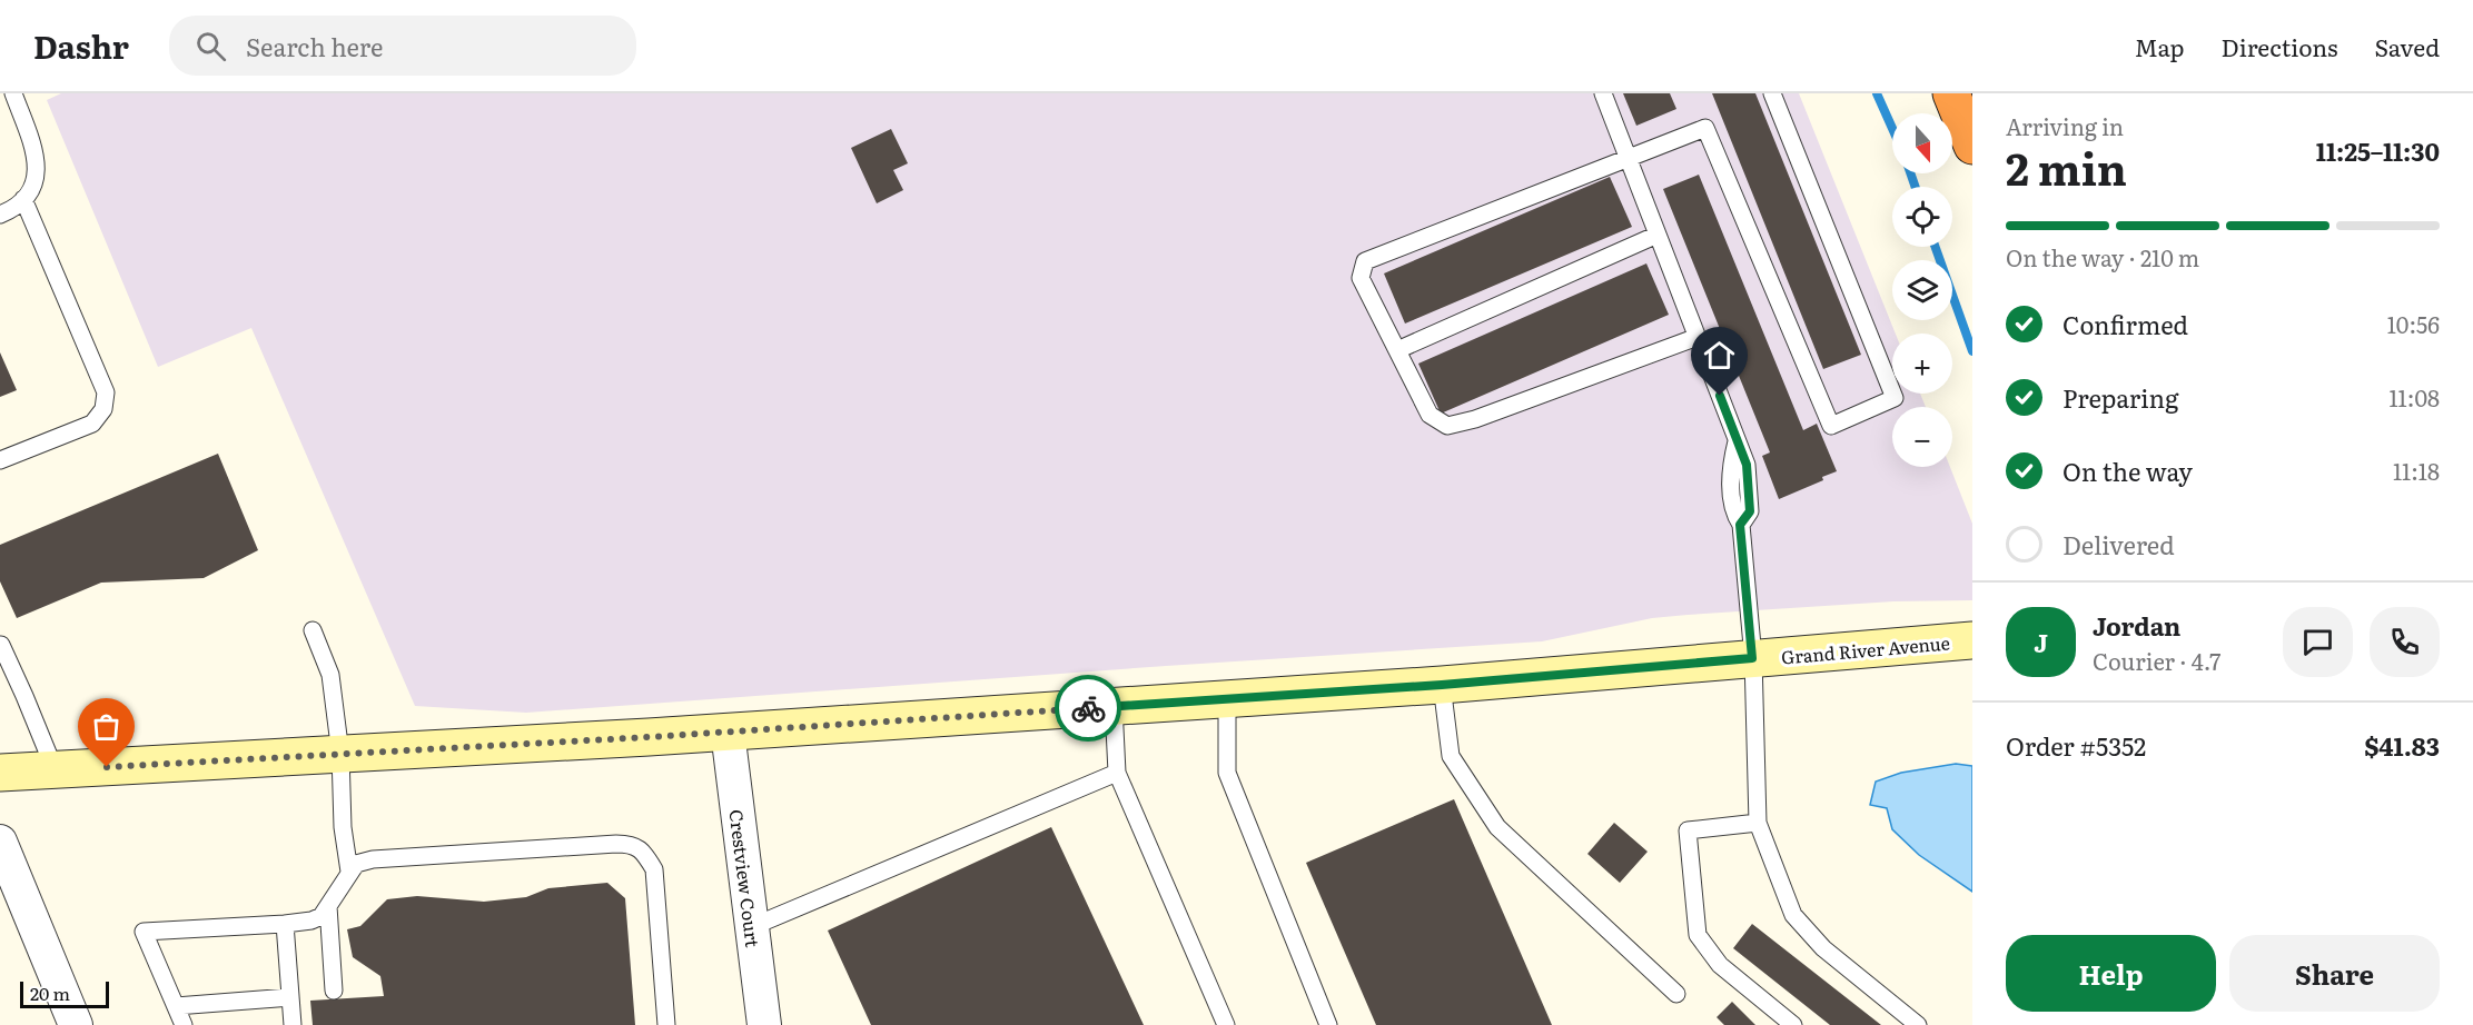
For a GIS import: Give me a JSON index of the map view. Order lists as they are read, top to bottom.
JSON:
{
  "streets": {
    "main road": ["Grand River Avenue"],
    "street": ["Crestview Court"]
  },
  "crossings": [
    ["Grand River Avenue", "Crestview Court"]
  ],
  "scale_bar": "20 m",
  "north": "bottom",
  "page": {
    "header": "Dashr",
    "search": "Search here",
    "nav": ["Map", "Directions", "Saved"],
    "heading": ["2 min", "Arriving in", "11:25–11:30"],
    "panel": [
      "Jordan",
      "Courier · 4.7",
      "Order #5352",
      "$41.83"
    ],
    "map_buttons": ["+", "−"],
    "bar": "On the way · 210 m",
    "list": [
      ["Confirmed", "10:56"],
      ["Preparing", "11:08"],
      ["On the way", "11:18"],
      "Delivered"
    ],
    "round": "J",
    "buttons": ["Help", "Share"],
    "scale": "20 m"
  }
}
